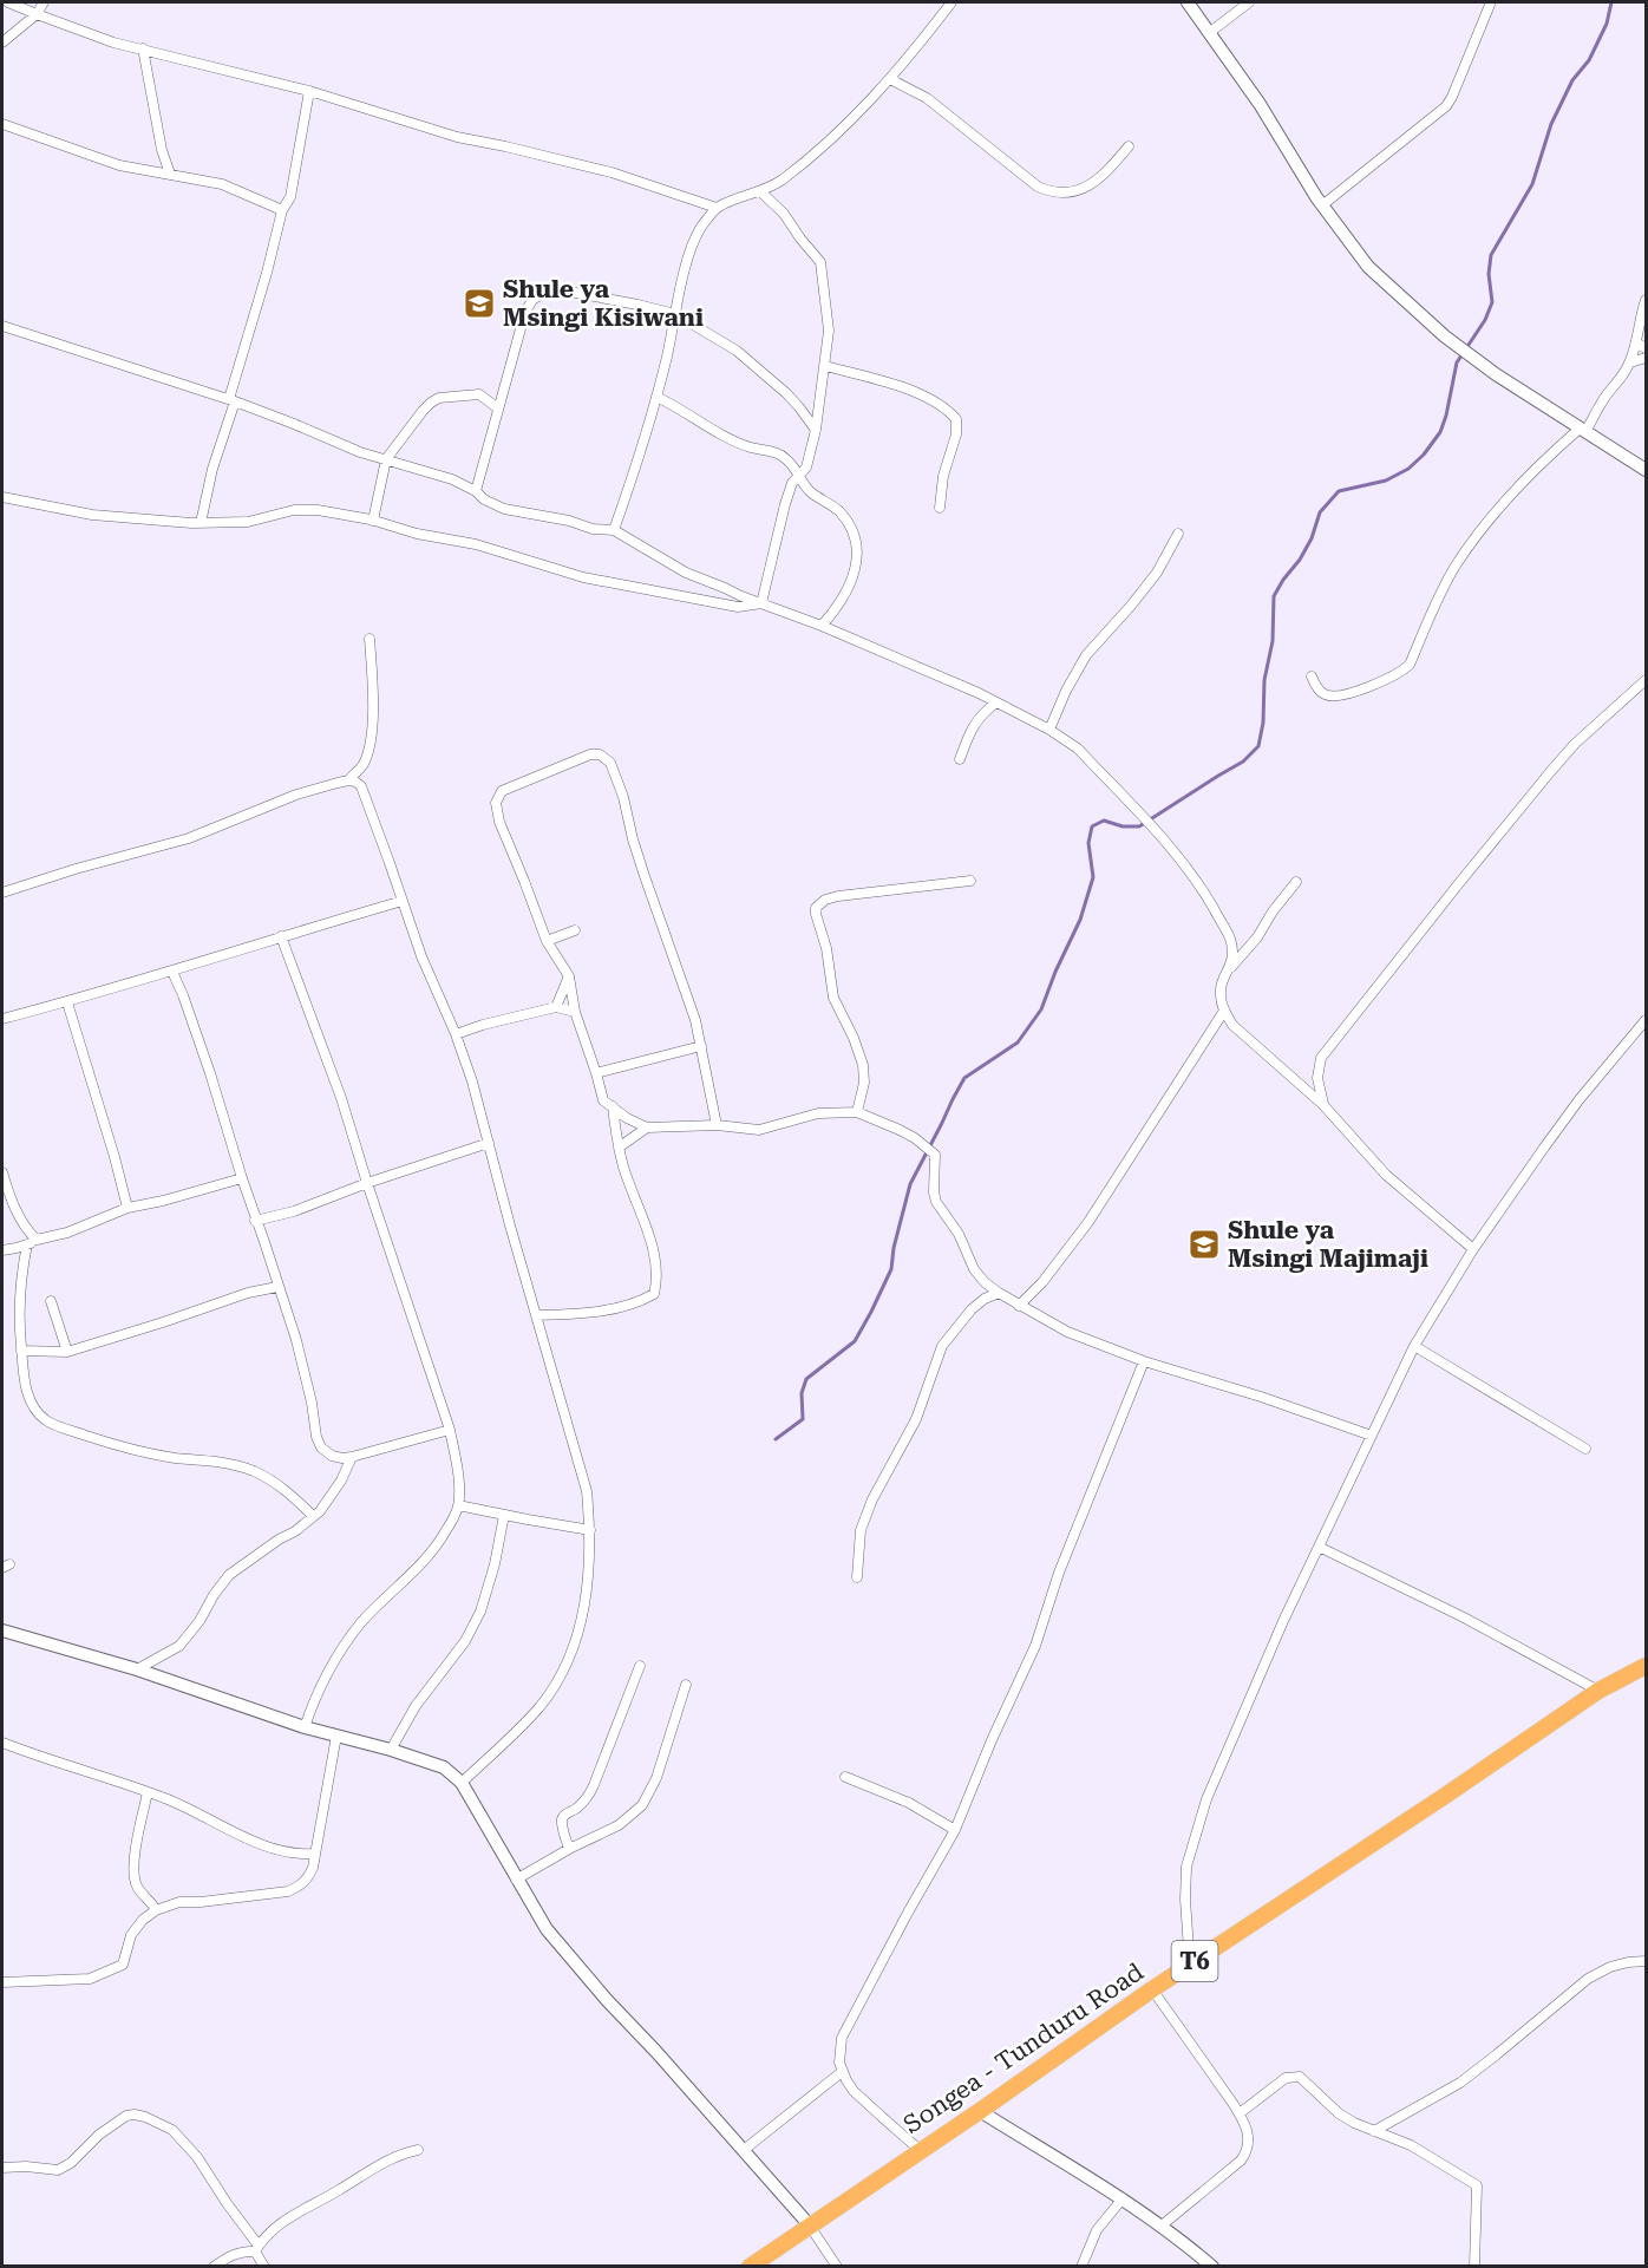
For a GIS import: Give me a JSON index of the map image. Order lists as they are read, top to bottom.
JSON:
{
  "streets": {
    "highway": ["T6", "Songea - Tunduru Road"]
  },
  "places": {
    "school or university": ["Shule ya Msingi Kisiwani", "Shule ya Msingi Majimaji"]
  }
}
